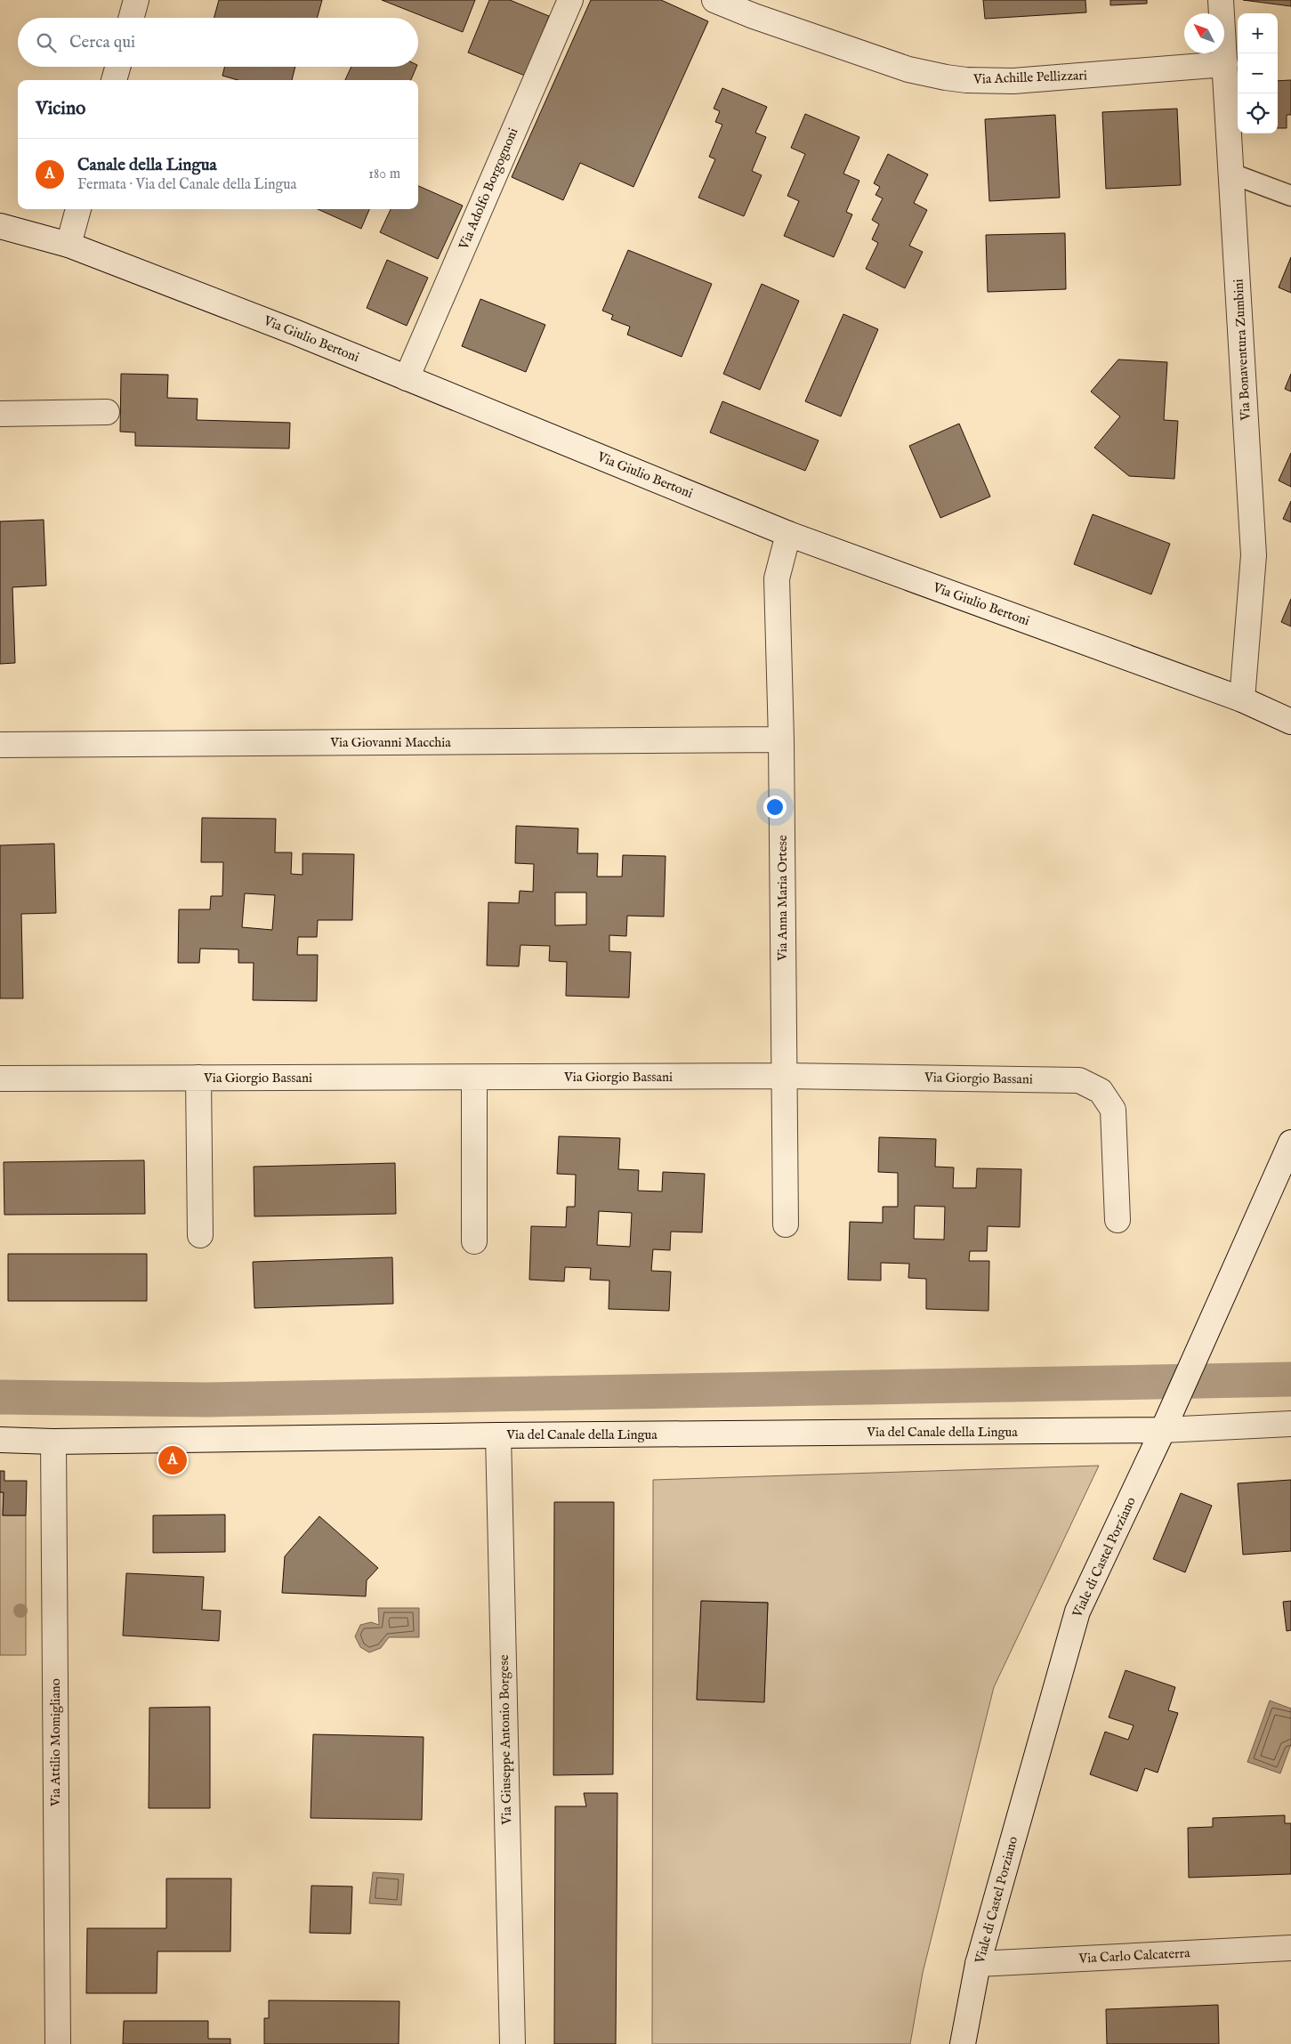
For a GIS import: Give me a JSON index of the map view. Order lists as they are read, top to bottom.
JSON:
{
  "streets": {
    "street": [
      "Via Achille Pellizzari",
      "Via Adolfo Borgognoni",
      "Via Giulio Bertoni",
      "Via Bonaventura Zumbini",
      "Via Giovanni Macchia",
      "Via Anna Maria Ortese",
      "Via Giorgio Bassani",
      "Via del Canale della Lingua",
      "Viale di Castel Porziano",
      "Via Giuseppe Antonio Borgese",
      "Via Attilio Momigliano",
      "Via Carlo Calcaterra"
    ]
  },
  "crossings": [
    ["Via Achille Pellizzari", "Via Bonaventura Zumbini"],
    ["Via Adolfo Borgognoni", "Via Giulio Bertoni"],
    ["Via Giulio Bertoni", "Via Bonaventura Zumbini"],
    ["Via Giulio Bertoni", "Via Anna Maria Ortese"],
    ["Via Giovanni Macchia", "Via Anna Maria Ortese"],
    ["Via Anna Maria Ortese", "Via Giorgio Bassani"],
    ["Via del Canale della Lingua", "Viale di Castel Porziano"],
    ["Via del Canale della Lingua", "Via Giuseppe Antonio Borgese"],
    ["Via del Canale della Lingua", "Via Attilio Momigliano"],
    ["Viale di Castel Porziano", "Via Carlo Calcaterra"]
  ],
  "north": "top left",
  "page": {
    "map_buttons": ["+", "−"],
    "search": "Cerca qui",
    "heading": "Vicino",
    "list": [
      {
        "mark": "A",
        "name": "Canale della Lingua",
        "note": "Fermata · Via del Canale della Lingua",
        "value": "180 m"
      }
    ],
    "pins": "A"
  }
}
